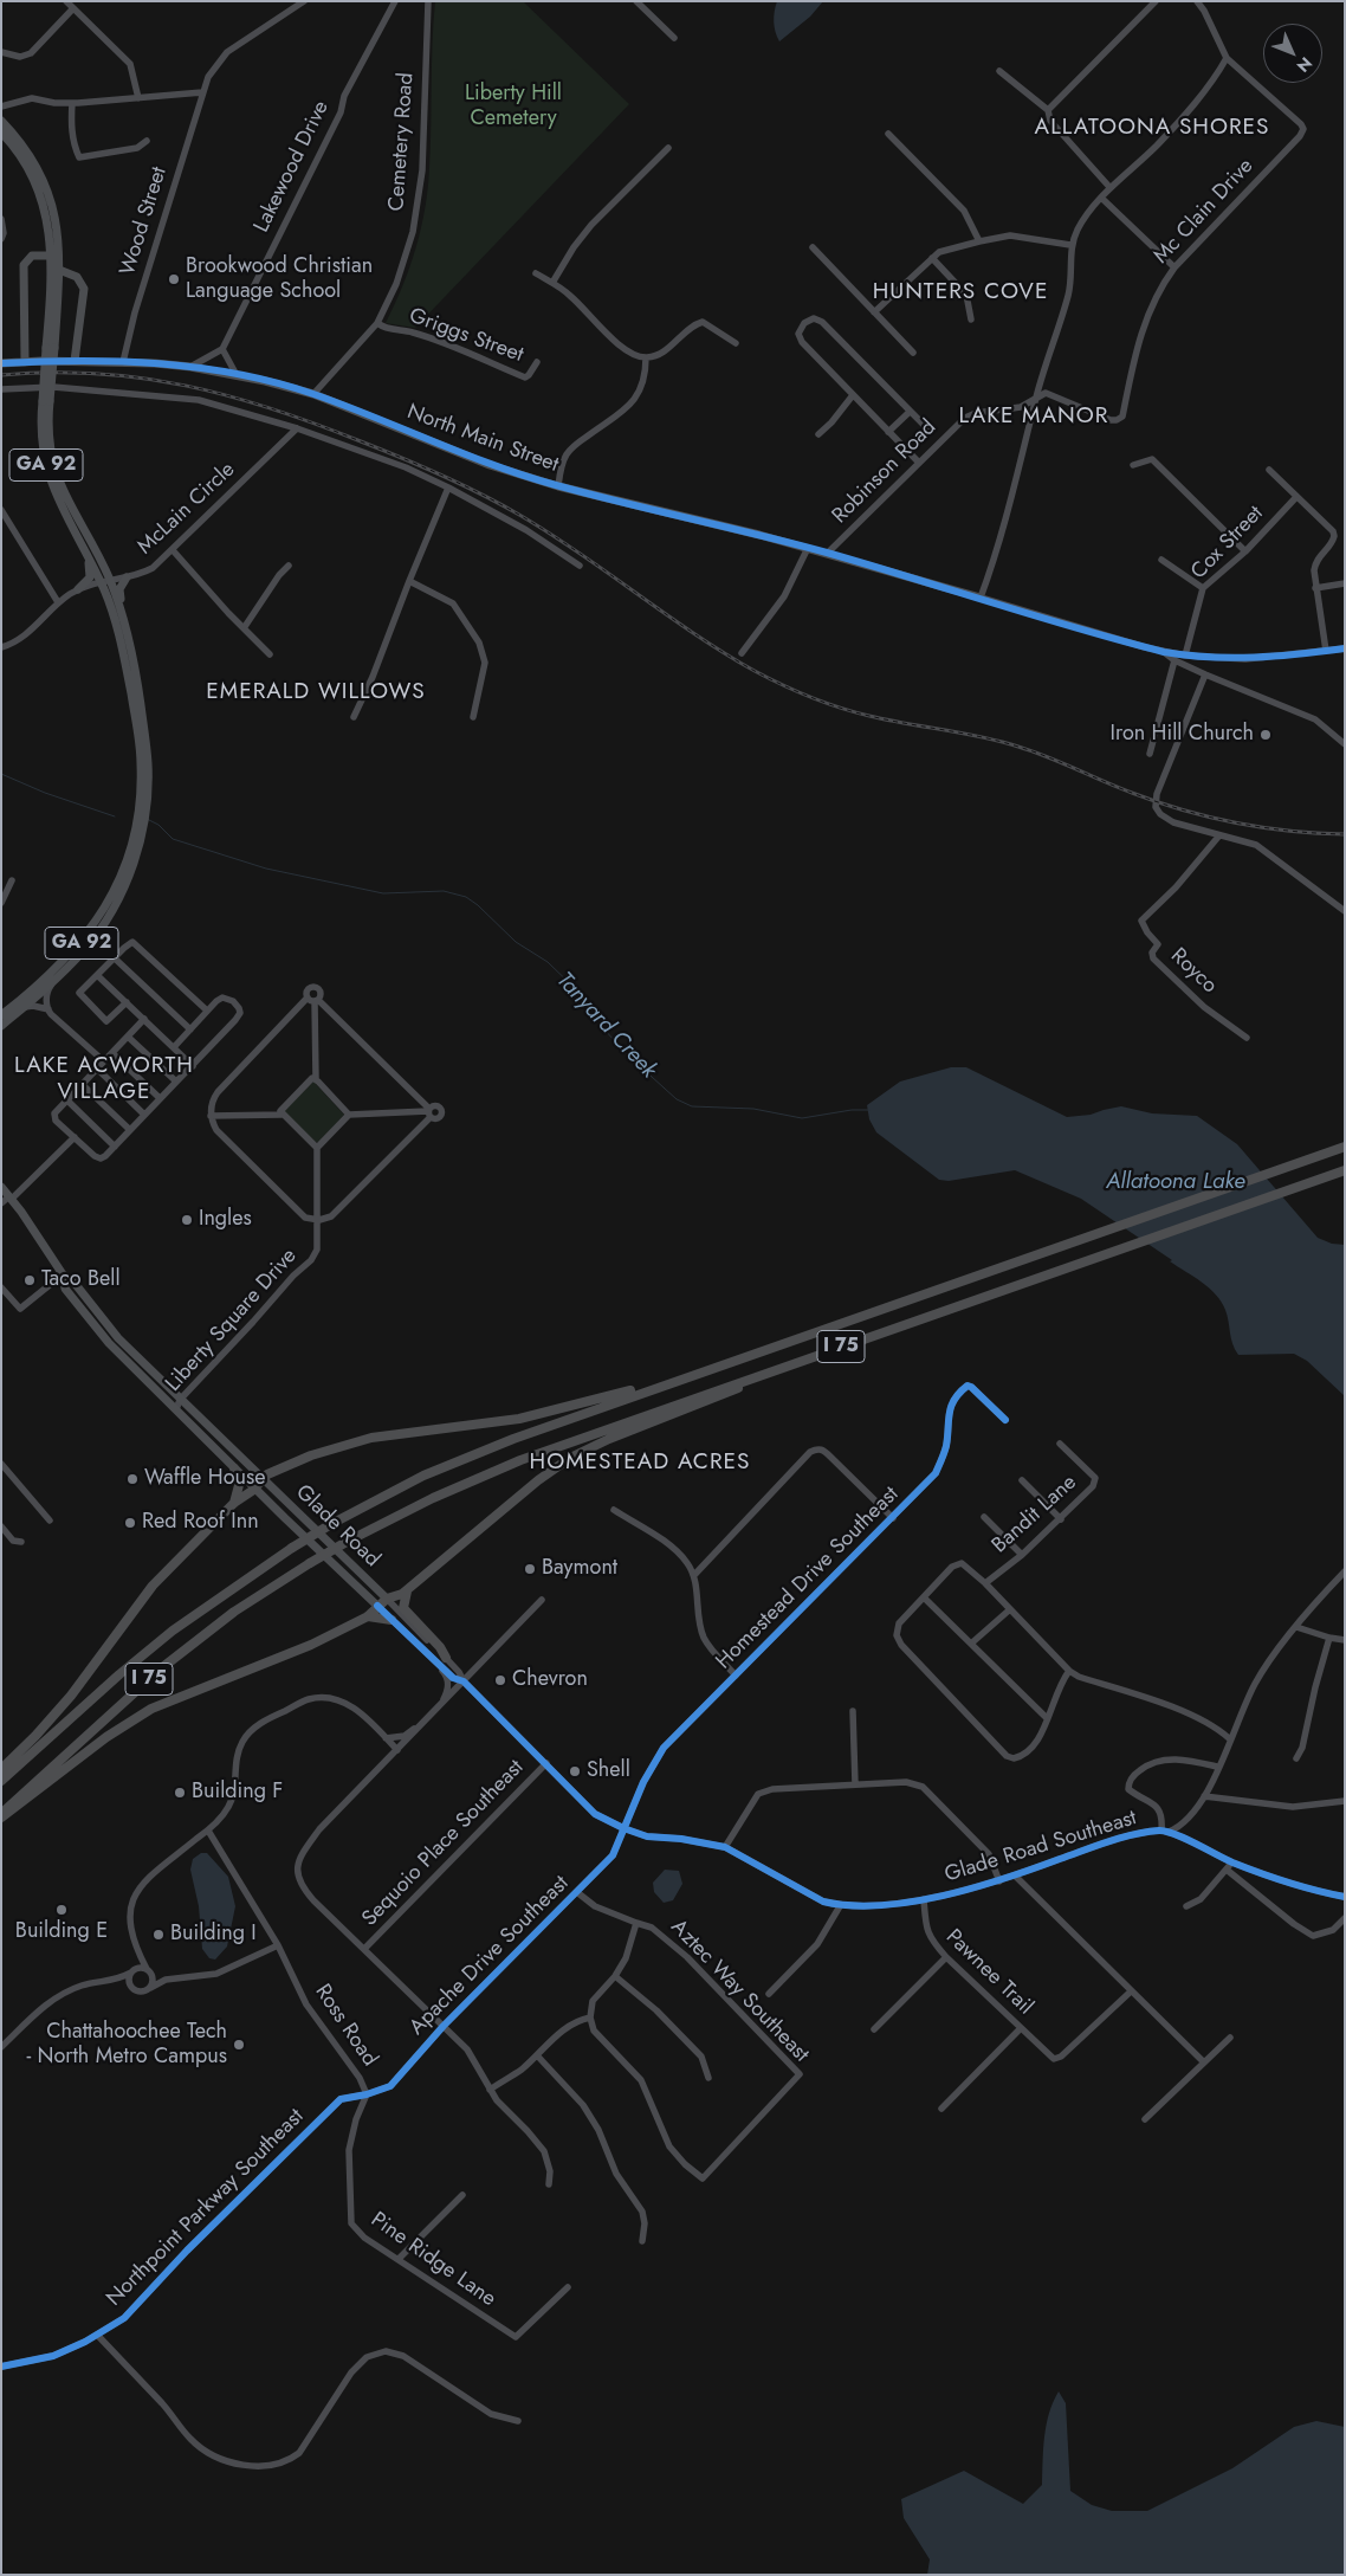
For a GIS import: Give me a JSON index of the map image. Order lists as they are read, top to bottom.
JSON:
{
  "streets": {
    "highway": ["I 75"],
    "main road": [
      "North Main Street",
      "GA 92",
      "Glade Road",
      "Glade Road Southeast"
    ],
    "street": [
      "Cemetery Road",
      "Lakewood Drive",
      "Mc Clain Drive",
      "Wood Street",
      "Griggs Street",
      "Robinson Road",
      "McLain Circle",
      "Cox Street",
      "Royco",
      "Liberty Square Drive",
      "Bandit Lane",
      "Homestead Drive Southeast",
      "Sequoio Place Southeast",
      "Apache Drive Southeast",
      "Pawnee Trail",
      "Aztec Way Southeast",
      "Ross Road",
      "Northpoint Parkway Southeast",
      "Pine Ridge Lane"
    ]
  },
  "crossings": [
    ["Cemetery Road", "Griggs Street"],
    ["Cemetery Road", "North Main Street"],
    ["Mc Clain Drive", "Robinson Road"],
    ["Wood Street", "North Main Street"],
    ["North Main Street", "Robinson Road"],
    ["GA 92", "McLain Circle"],
    ["Liberty Square Drive", "Glade Road"],
    ["Glade Road", "Glade Road Southeast"],
    ["Homestead Drive Southeast", "Glade Road Southeast"],
    ["Homestead Drive Southeast", "Apache Drive Southeast"],
    ["Sequoio Place Southeast", "Glade Road Southeast"],
    ["Glade Road Southeast", "Apache Drive Southeast"],
    ["Glade Road Southeast", "Pawnee Trail"],
    ["Apache Drive Southeast", "Aztec Way Southeast"],
    ["Apache Drive Southeast", "Ross Road"],
    ["Apache Drive Southeast", "Northpoint Parkway Southeast"],
    ["Apache Drive Southeast", "Pine Ridge Lane"],
    ["Ross Road", "Northpoint Parkway Southeast"],
    ["Ross Road", "Pine Ridge Lane"],
    ["Northpoint Parkway Southeast", "Pine Ridge Lane"]
  ],
  "districts": [
    "ALLATOONA SHORES",
    "HUNTERS COVE",
    "LAKE MANOR",
    "EMERALD WILLOWS",
    "LAKE ACWORTH VILLAGE",
    "HOMESTEAD ACRES"
  ],
  "water": ["Tanyard Creek", "Allatoona Lake"],
  "parks": ["Liberty Hill Cemetery"],
  "places": [
    "Brookwood Christian Language School",
    "Iron Hill Church",
    "Ingles",
    "Taco Bell",
    "Waffle House",
    "Red Roof Inn",
    "Baymont",
    "Chevron",
    "Shell",
    "Building F",
    "Building E",
    "Building I",
    "Chattahoochee Tech - North Metro Campus"
  ],
  "north": "bottom right"
}
